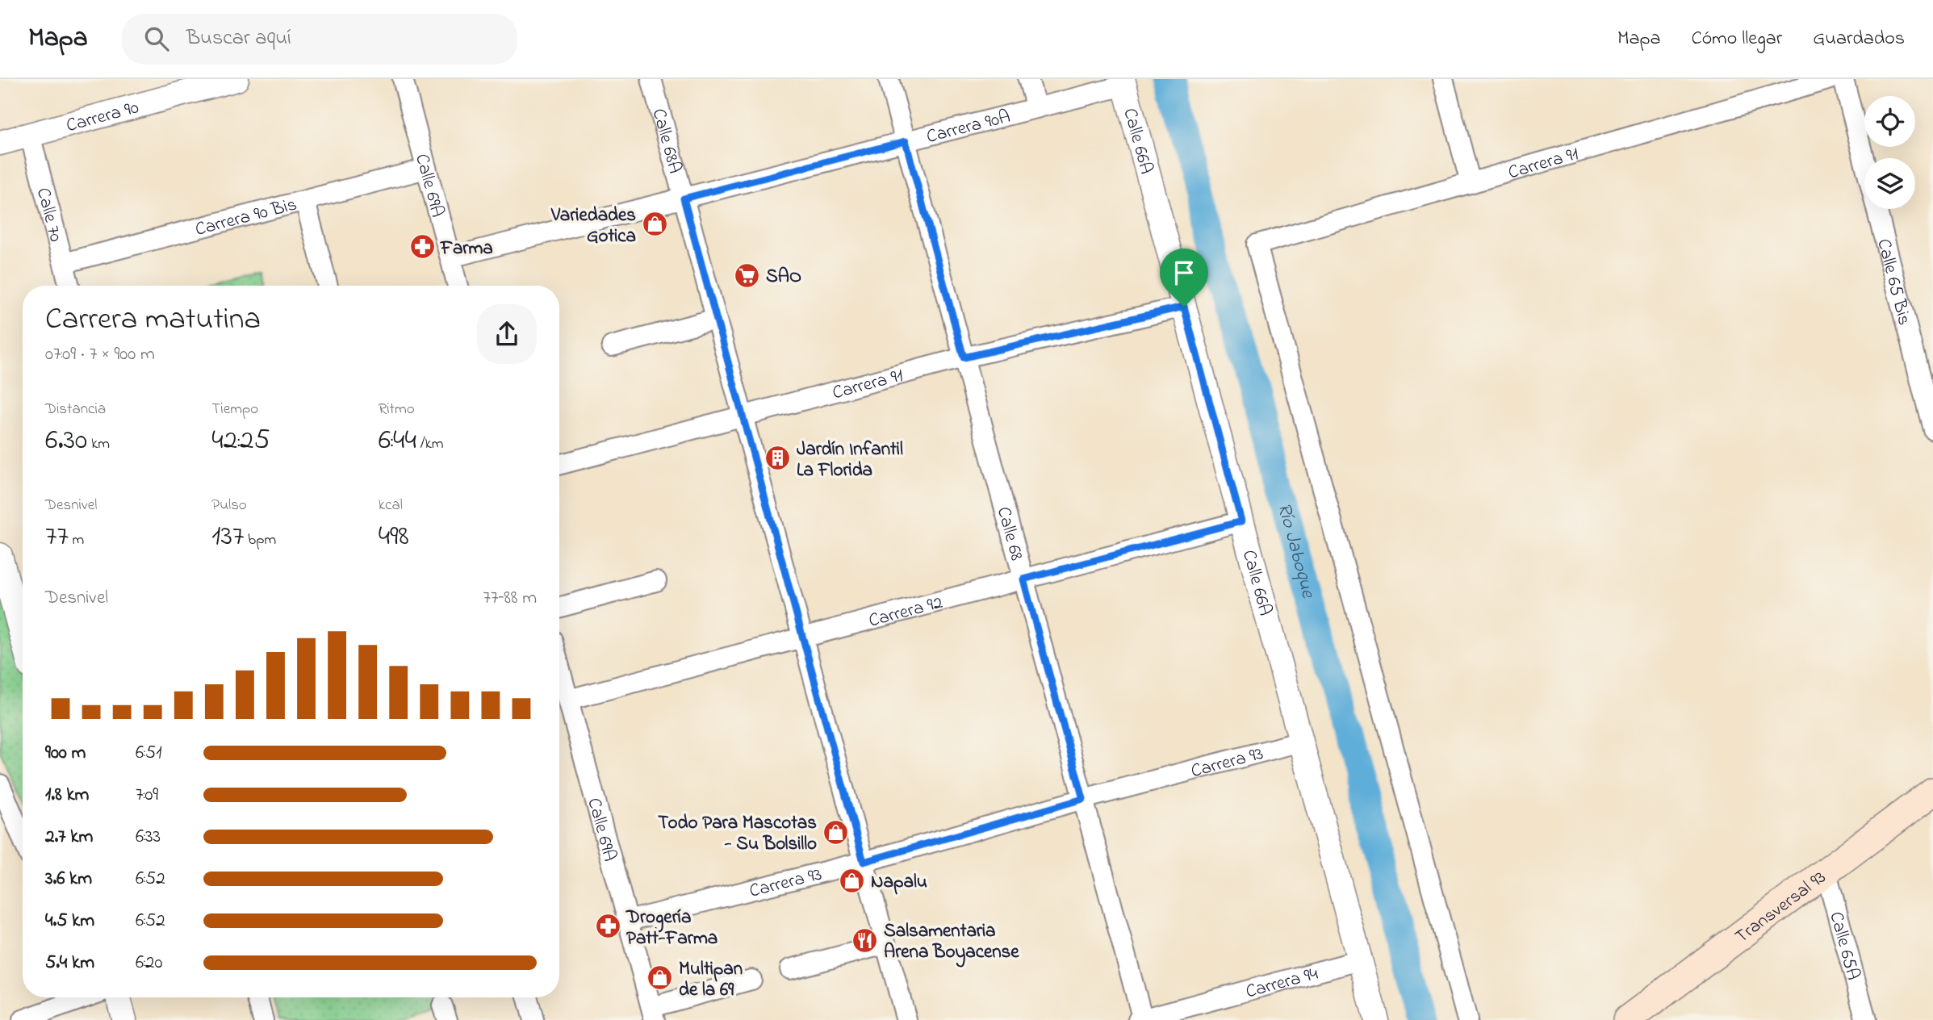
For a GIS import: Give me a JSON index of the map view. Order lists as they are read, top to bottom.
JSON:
{
  "streets": {
    "main road": ["Transversal 93"],
    "street": [
      "Carrera 90",
      "Carrera 90A",
      "Calle 68A",
      "Calle 66A",
      "Carrera 91",
      "Calle 69A",
      "Calle 70",
      "Carrera 90 Bis",
      "Calle 65 Bis",
      "Calle 68",
      "Carrera 92",
      "Carrera 93",
      "Calle 65A",
      "Carrera 94"
    ]
  },
  "crossings": [
    ["Carrera 90", "Calle 70"],
    ["Carrera 90A", "Calle 68A"],
    ["Carrera 90A", "Calle 66A"],
    ["Carrera 90A", "Calle 69A"],
    ["Carrera 90A", "Calle 68"],
    ["Calle 68A", "Carrera 91"],
    ["Calle 68A", "Carrera 92"],
    ["Calle 68A", "Carrera 93"],
    ["Calle 66A", "Carrera 91"],
    ["Calle 66A", "Carrera 92"],
    ["Calle 66A", "Carrera 93"],
    ["Calle 66A", "Carrera 94"],
    ["Carrera 91", "Calle 68"],
    ["Calle 69A", "Carrera 90 Bis"],
    ["Calle 69A", "Carrera 92"],
    ["Calle 69A", "Carrera 93"],
    ["Calle 70", "Carrera 90 Bis"],
    ["Calle 68", "Carrera 92"],
    ["Calle 68", "Carrera 93"],
    ["Calle 68", "Carrera 94"],
    ["Transversal 93", "Calle 65A"]
  ],
  "water": ["Río Jaboque"],
  "places": {
    "shop": [
      "Variedades Gotica",
      "Todo Para Mascotas - Su Bolsillo",
      "Napalu",
      "Multipan de la 69"
    ],
    "pharmacy": ["Farma", "Drogería Patt-Farma"],
    "supermarket": ["SAO"],
    "building": ["Jardín Infantil La Florida"],
    "restaurant": ["Salsamentaria Arena Boyacense"]
  },
  "page": {
    "header": "Mapa",
    "search": "Buscar aquí",
    "nav": ["Mapa", "Cómo llegar", "Guardados"],
    "heading": ["Carrera matutina", "07:09 · 7 × 900 m"],
    "stats": [
      ["Distancia", "6.30 km"],
      ["Tiempo", "42:25"],
      ["Ritmo", "6:44 /km"],
      ["Desnivel", "77 m"],
      ["Pulso", "137 bpm"],
      ["kcal", "498"]
    ],
    "chart": ["Desnivel", "77–88 m"],
    "list": [
      {
        "name": "900 m",
        "note": "6:51"
      },
      {
        "name": "1.8 km",
        "note": "7:09"
      },
      {
        "name": "2.7 km",
        "note": "6:33"
      },
      {
        "name": "3.6 km",
        "note": "6:52"
      },
      {
        "name": "4.5 km",
        "note": "6:52"
      },
      {
        "name": "5.4 km",
        "note": "6:20"
      }
    ]
  }
}
